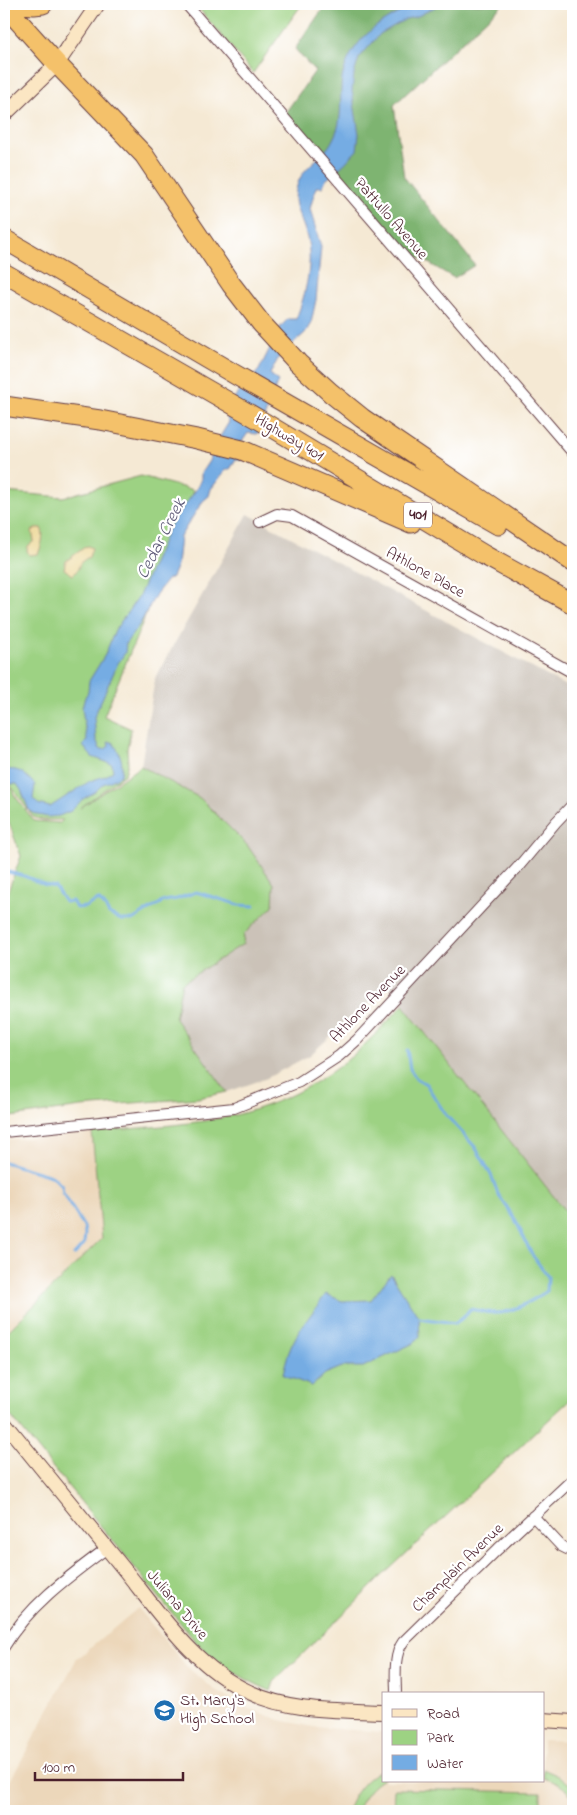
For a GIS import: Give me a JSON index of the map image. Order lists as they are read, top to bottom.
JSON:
{
  "streets": {
    "highway": ["Highway 401", "401"],
    "street": [
      "Pattullo Avenue",
      "Athlone Place",
      "Athlone Avenue",
      "Champlain Avenue",
      "Juliana Drive"
    ]
  },
  "water": ["Cedar Creek"],
  "places": {
    "school or university": ["St. Mary's High School"]
  },
  "legend": ["Road", "Park", "Water"],
  "scale_bar": "100 m"
}
